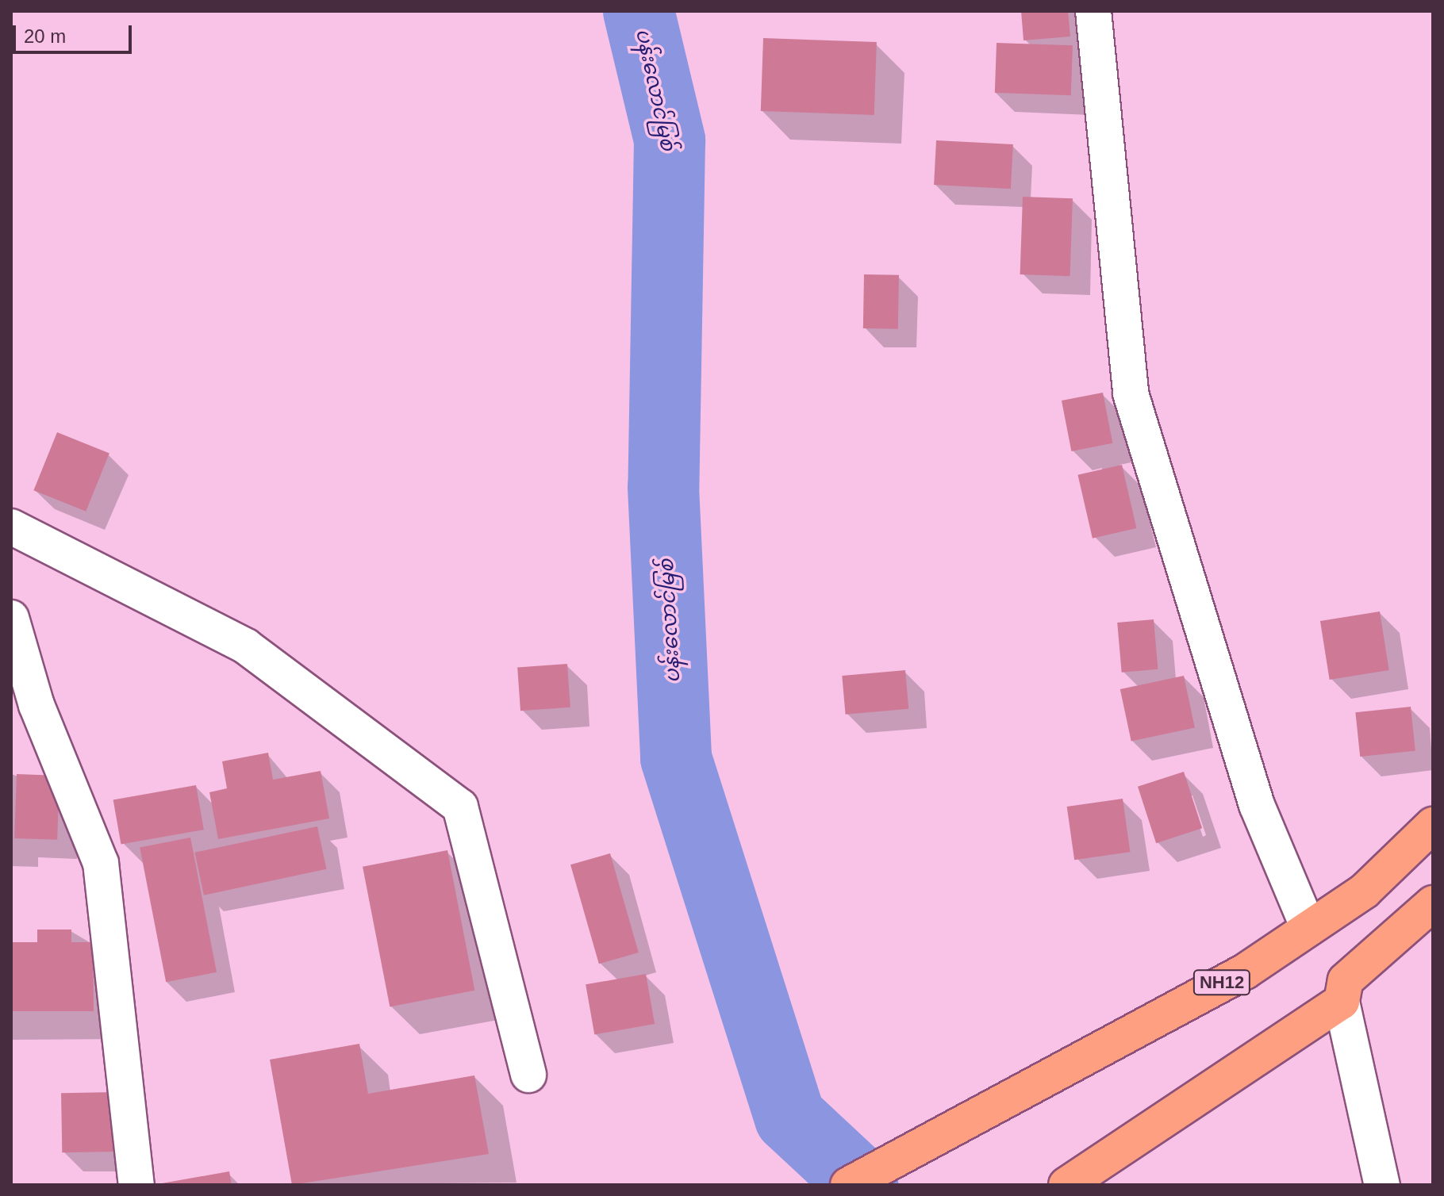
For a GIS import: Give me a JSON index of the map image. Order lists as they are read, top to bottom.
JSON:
{
  "streets": {
    "highway": ["NH12"]
  },
  "water": ["ပန်းလောင်မြစ်"],
  "scale_bar": "20 m"
}
